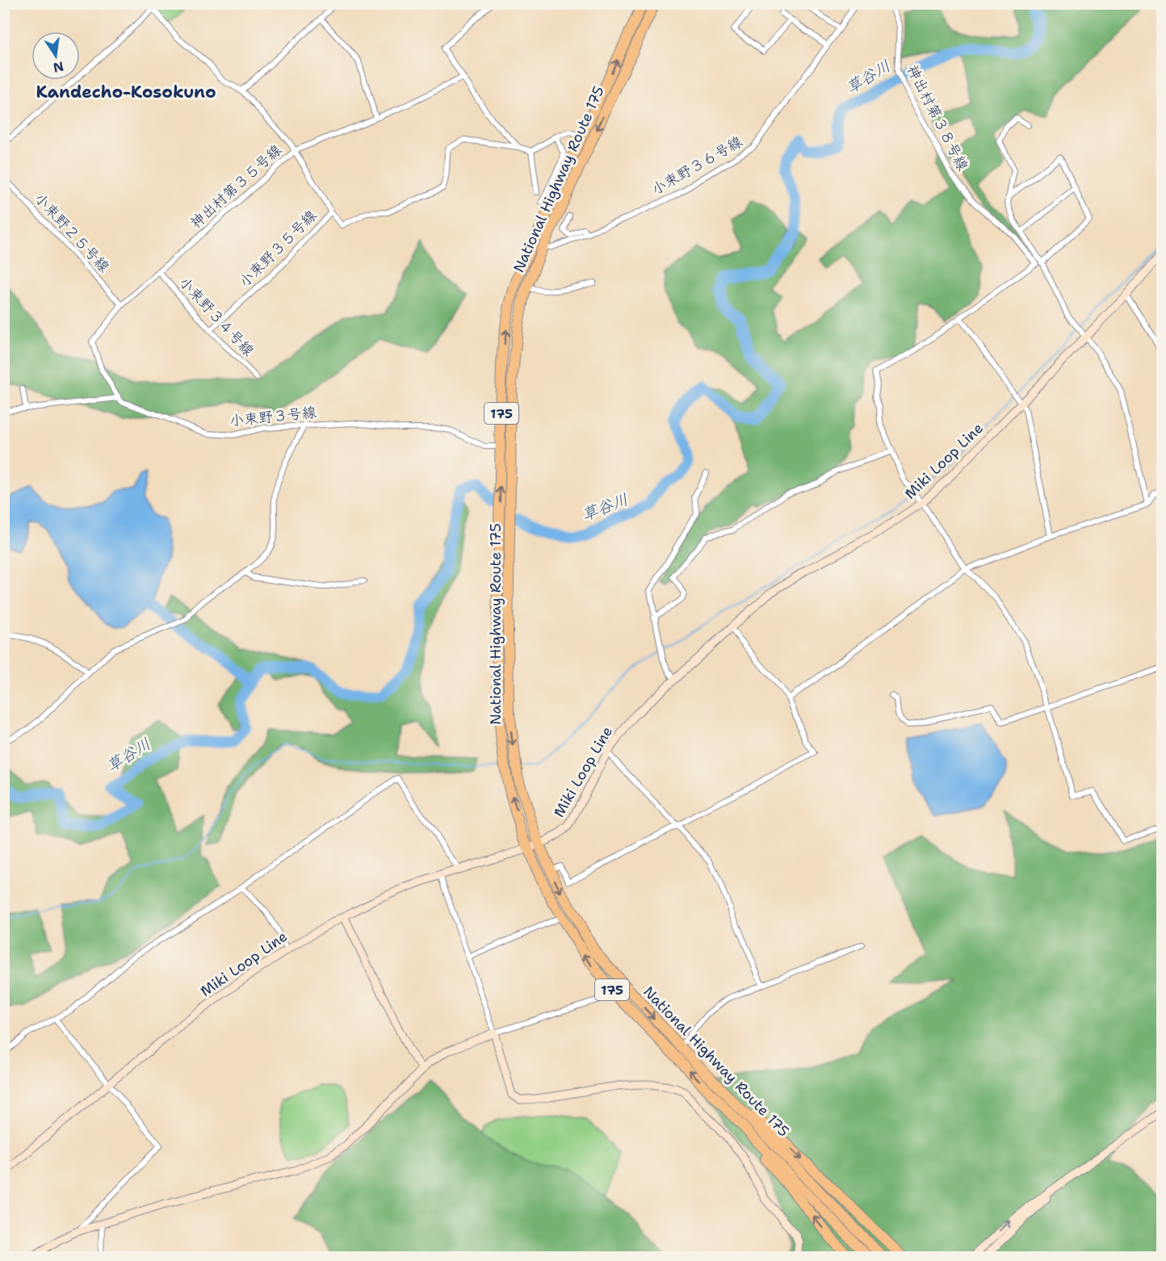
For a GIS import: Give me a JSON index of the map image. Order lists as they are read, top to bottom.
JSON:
{
  "streets": {
    "highway": ["National Highway Route 175", "175"],
    "main road": ["Miki Loop Line"],
    "street": [
      "神出村第３８号線",
      "小束野３６号線",
      "神出村第３５号線",
      "小束野２５号線",
      "小束野３５号線",
      "小束野３４号線",
      "小束野３号線"
    ]
  },
  "crossings": [
    ["小束野３６号線", "National Highway Route 175"],
    ["National Highway Route 175", "小束野３号線"],
    ["National Highway Route 175", "Miki Loop Line"],
    ["神出村第３５号線", "小束野２５号線"],
    ["神出村第３５号線", "小束野３５号線"],
    ["神出村第３５号線", "小束野３４号線"],
    ["小束野３５号線", "小束野３４号線"]
  ],
  "districts": ["Kandecho-Kosokuno"],
  "water": ["草谷川"],
  "north": "bottom"
}
